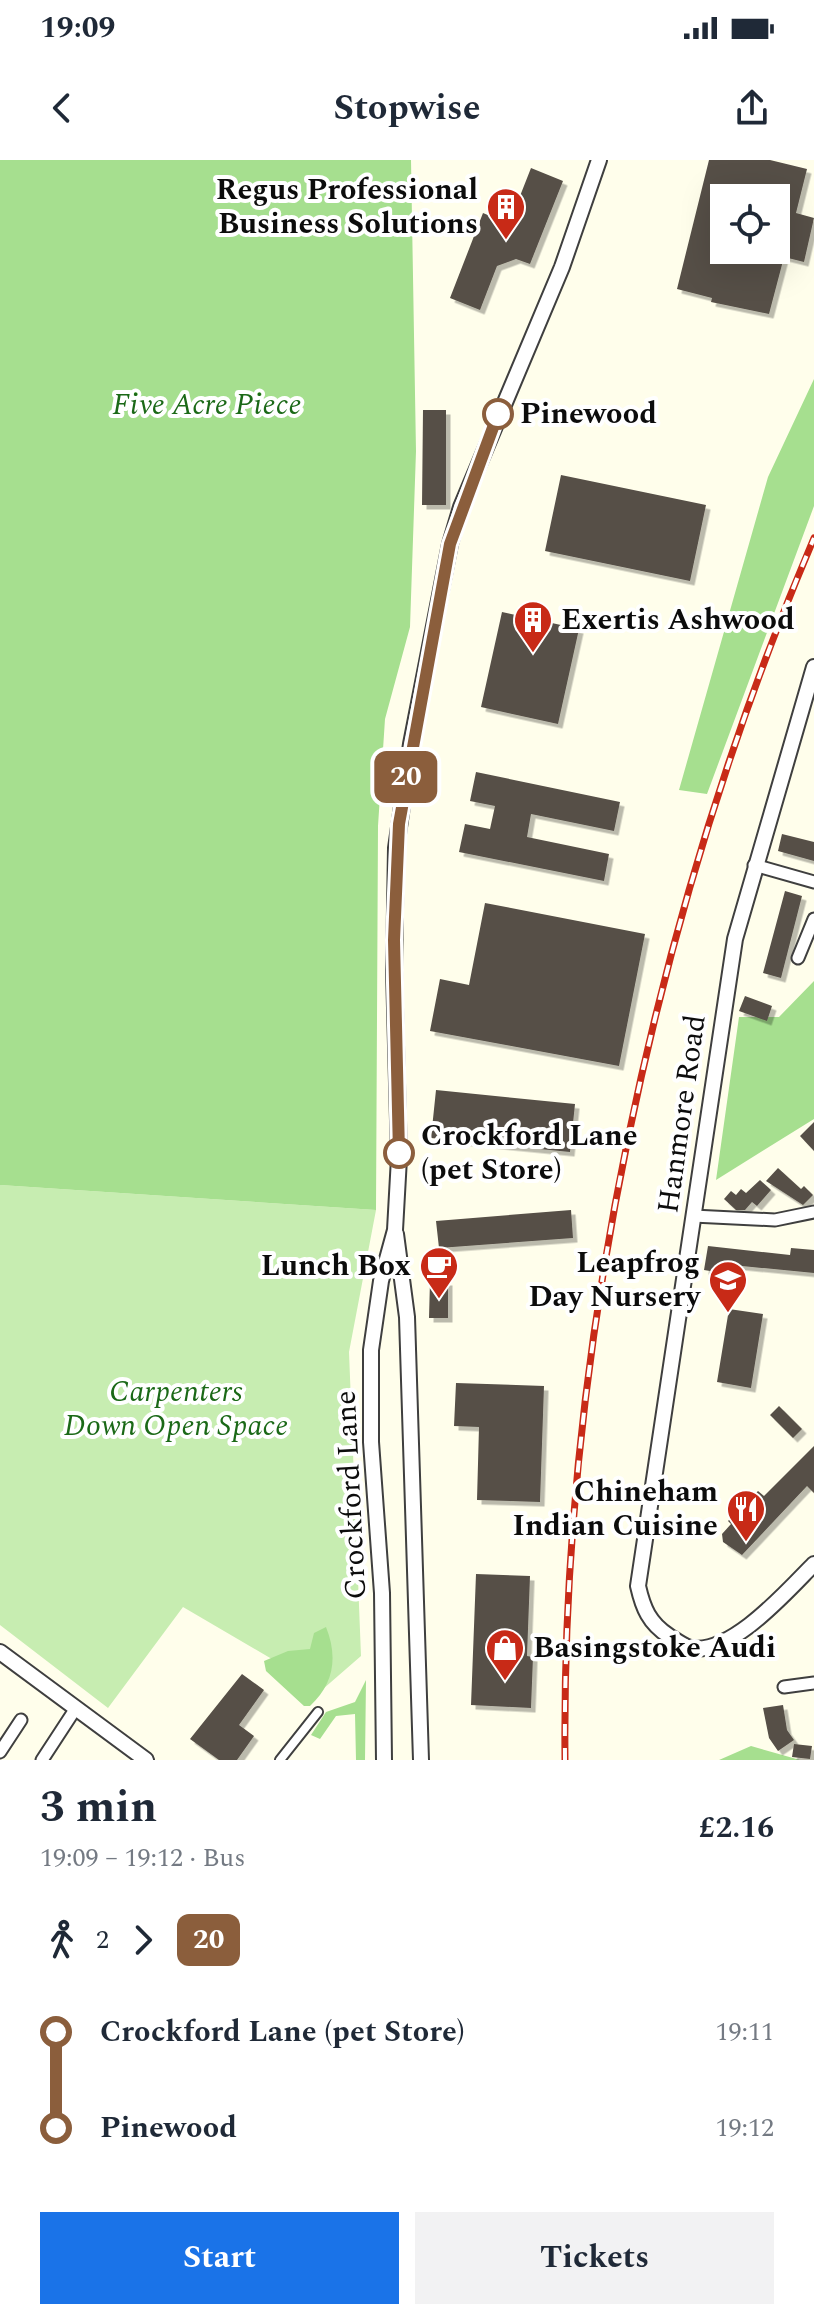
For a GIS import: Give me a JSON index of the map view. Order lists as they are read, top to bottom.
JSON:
{
  "streets": {
    "street": ["Hanmore Road", "Crockford Lane"]
  },
  "parks": ["Five Acre Piece", "Carpenters Down Open Space"],
  "places": {
    "building": ["Regus Professional Business Solutions", "Exertis Ashwood"],
    "other": ["Pinewood", "Crockford Lane (pet Store)"],
    "cafe": ["Lunch Box"],
    "school or university": ["Leapfrog Day Nursery"],
    "restaurant": ["Chineham Indian Cuisine"],
    "shop": ["Basingstoke Audi"]
  },
  "lines": ["bus line 20"],
  "page": {
    "status": "19:09",
    "header": "Stopwise",
    "on_map": "20",
    "heading": ["3 min", "19:09 – 19:12 · Bus", "£2.16"],
    "legs": ["2", "20"],
    "list": [
      {
        "name": "Crockford Lane (pet Store)",
        "value": "19:11"
      },
      {
        "name": "Pinewood",
        "value": "19:12"
      }
    ],
    "buttons": ["Start", "Tickets"]
  }
}
